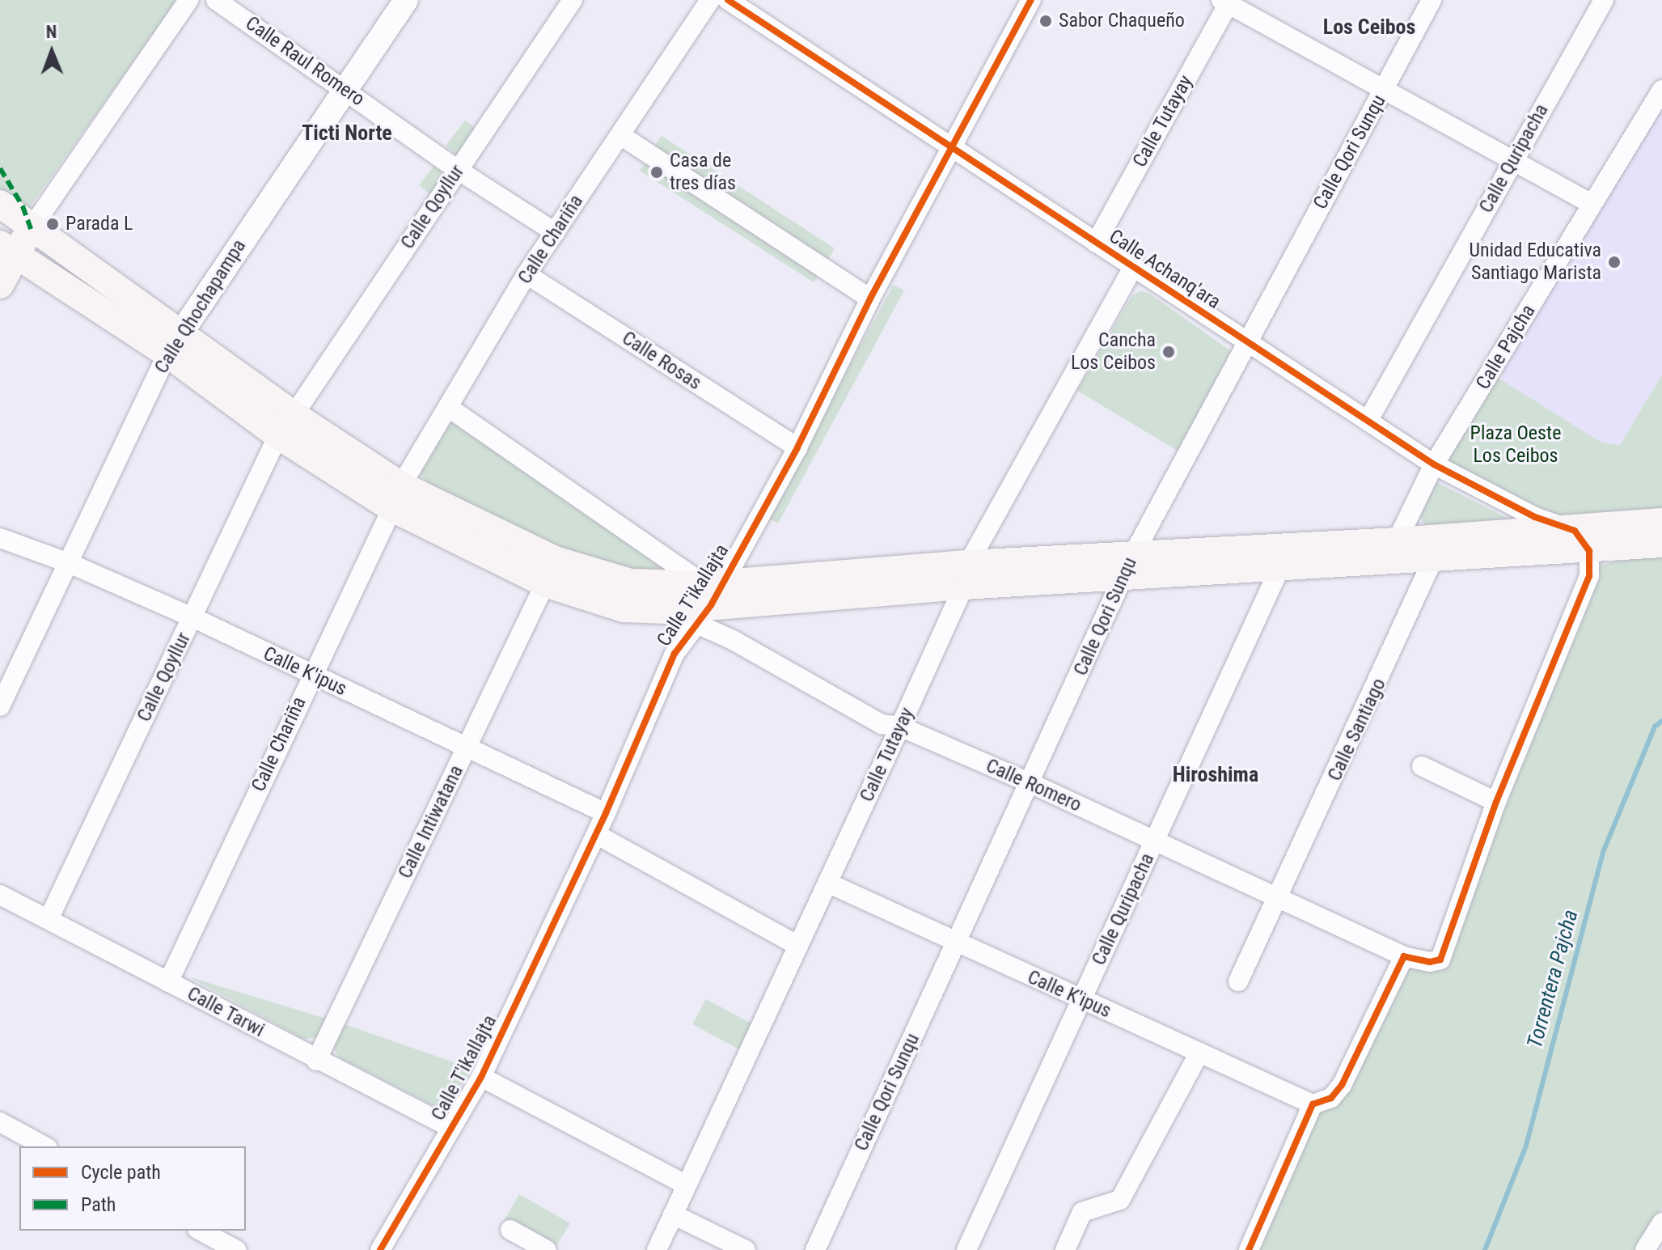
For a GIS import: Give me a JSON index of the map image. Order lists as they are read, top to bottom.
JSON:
{
  "streets": {
    "street": [
      "Calle Raul Romero",
      "Calle Tutayay",
      "Calle Qori Sunqu",
      "Calle Quripacha",
      "Calle Qoyllur",
      "Calle Chariña",
      "Calle Achanq'ara",
      "Calle Qhochapampa",
      "Calle Pajcha",
      "Calle Rosas",
      "Calle T'ikallajta",
      "Calle K'ipus",
      "Calle Santiago",
      "Calle Romero",
      "Calle Intiwatana",
      "Calle Tarwi"
    ]
  },
  "crossings": [
    ["Calle Raul Romero", "Calle Qoyllur"],
    ["Calle Raul Romero", "Calle Chariña"],
    ["Calle Raul Romero", "Calle Qhochapampa"],
    ["Calle Tutayay", "Calle Achanq'ara"],
    ["Calle Tutayay", "Calle K'ipus"],
    ["Calle Tutayay", "Calle Romero"],
    ["Calle Qori Sunqu", "Calle Achanq'ara"],
    ["Calle Qori Sunqu", "Calle K'ipus"],
    ["Calle Qori Sunqu", "Calle Romero"],
    ["Calle Quripacha", "Calle Achanq'ara"],
    ["Calle Quripacha", "Calle K'ipus"],
    ["Calle Quripacha", "Calle Romero"],
    ["Calle Qoyllur", "Calle K'ipus"],
    ["Calle Qoyllur", "Calle Tarwi"],
    ["Calle Chariña", "Calle Rosas"],
    ["Calle Chariña", "Calle K'ipus"],
    ["Calle Chariña", "Calle Romero"],
    ["Calle Chariña", "Calle Tarwi"],
    ["Calle Achanq'ara", "Calle Pajcha"],
    ["Calle Achanq'ara", "Calle T'ikallajta"],
    ["Calle Qhochapampa", "Calle K'ipus"],
    ["Calle Rosas", "Calle T'ikallajta"],
    ["Calle T'ikallajta", "Calle K'ipus"],
    ["Calle T'ikallajta", "Calle Romero"],
    ["Calle T'ikallajta", "Calle Tarwi"],
    ["Calle K'ipus", "Calle Intiwatana"],
    ["Calle Santiago", "Calle Romero"],
    ["Calle Intiwatana", "Calle Tarwi"]
  ],
  "districts": ["Los Ceibos", "Ticti Norte", "Hiroshima"],
  "water": ["Torrentera Pajcha"],
  "parks": ["Plaza Oeste Los Ceibos"],
  "places": [
    "Sabor Chaqueño",
    "Casa de tres días",
    "Parada L",
    "Unidad Educativa Santiago Marista",
    "Cancha Los Ceibos"
  ],
  "legend": ["Cycle path", "Path"],
  "north": "top"
}
